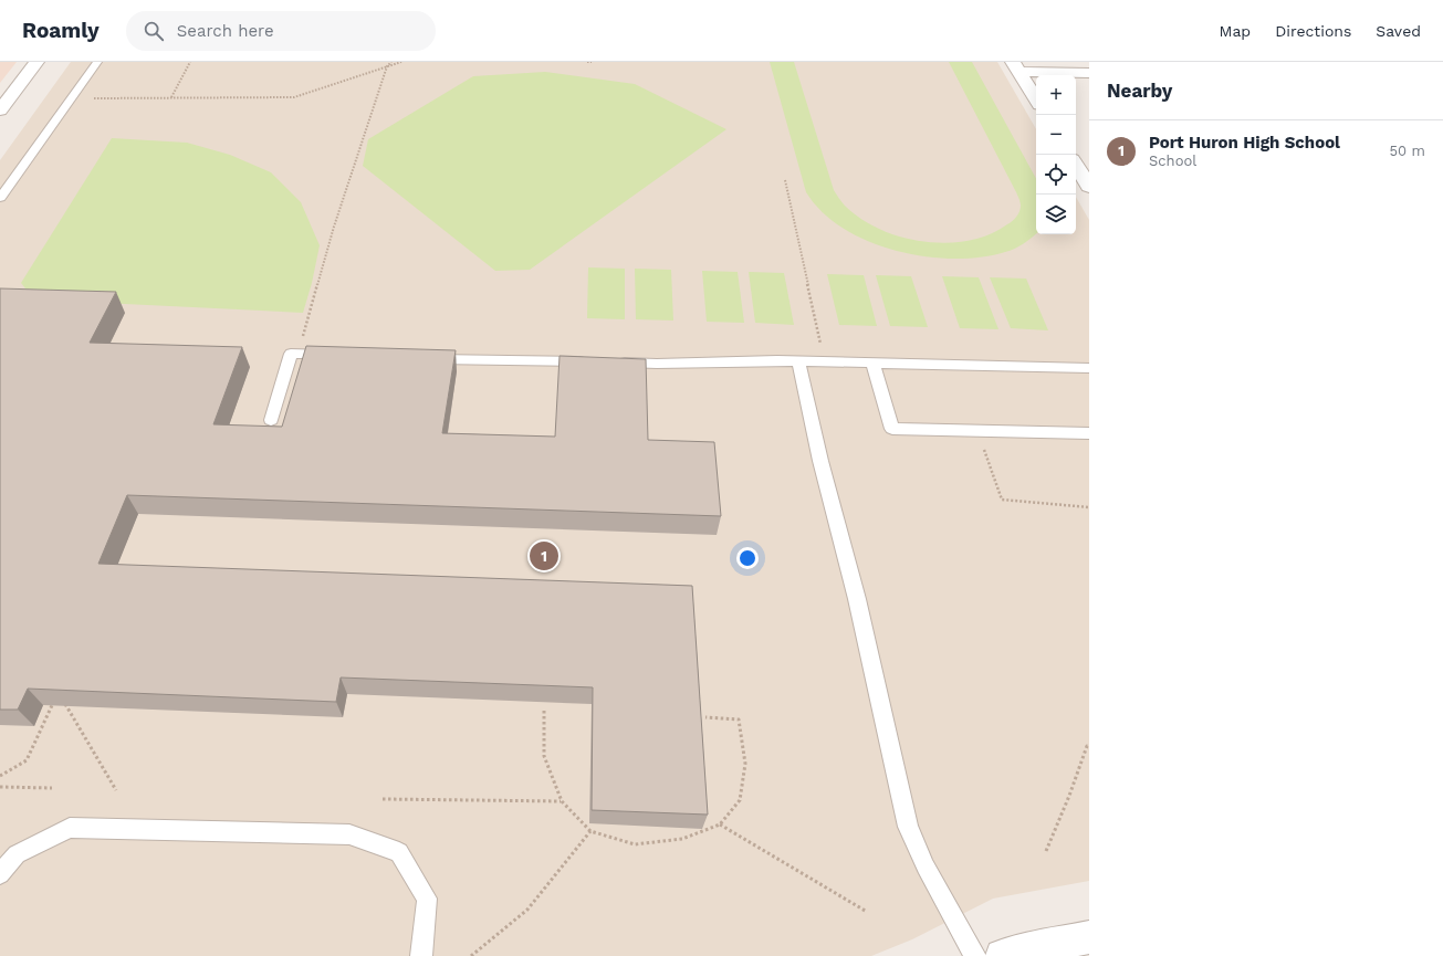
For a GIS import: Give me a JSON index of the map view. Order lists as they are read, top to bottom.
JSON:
{
  "page": {
    "header": "Roamly",
    "search": "Search here",
    "nav": ["Map", "Directions", "Saved"],
    "heading": "Nearby",
    "map_buttons": ["+", "−"],
    "list": [
      {
        "mark": "1",
        "name": "Port Huron High School",
        "note": "School",
        "value": "50 m"
      }
    ],
    "pins": "1"
  }
}
